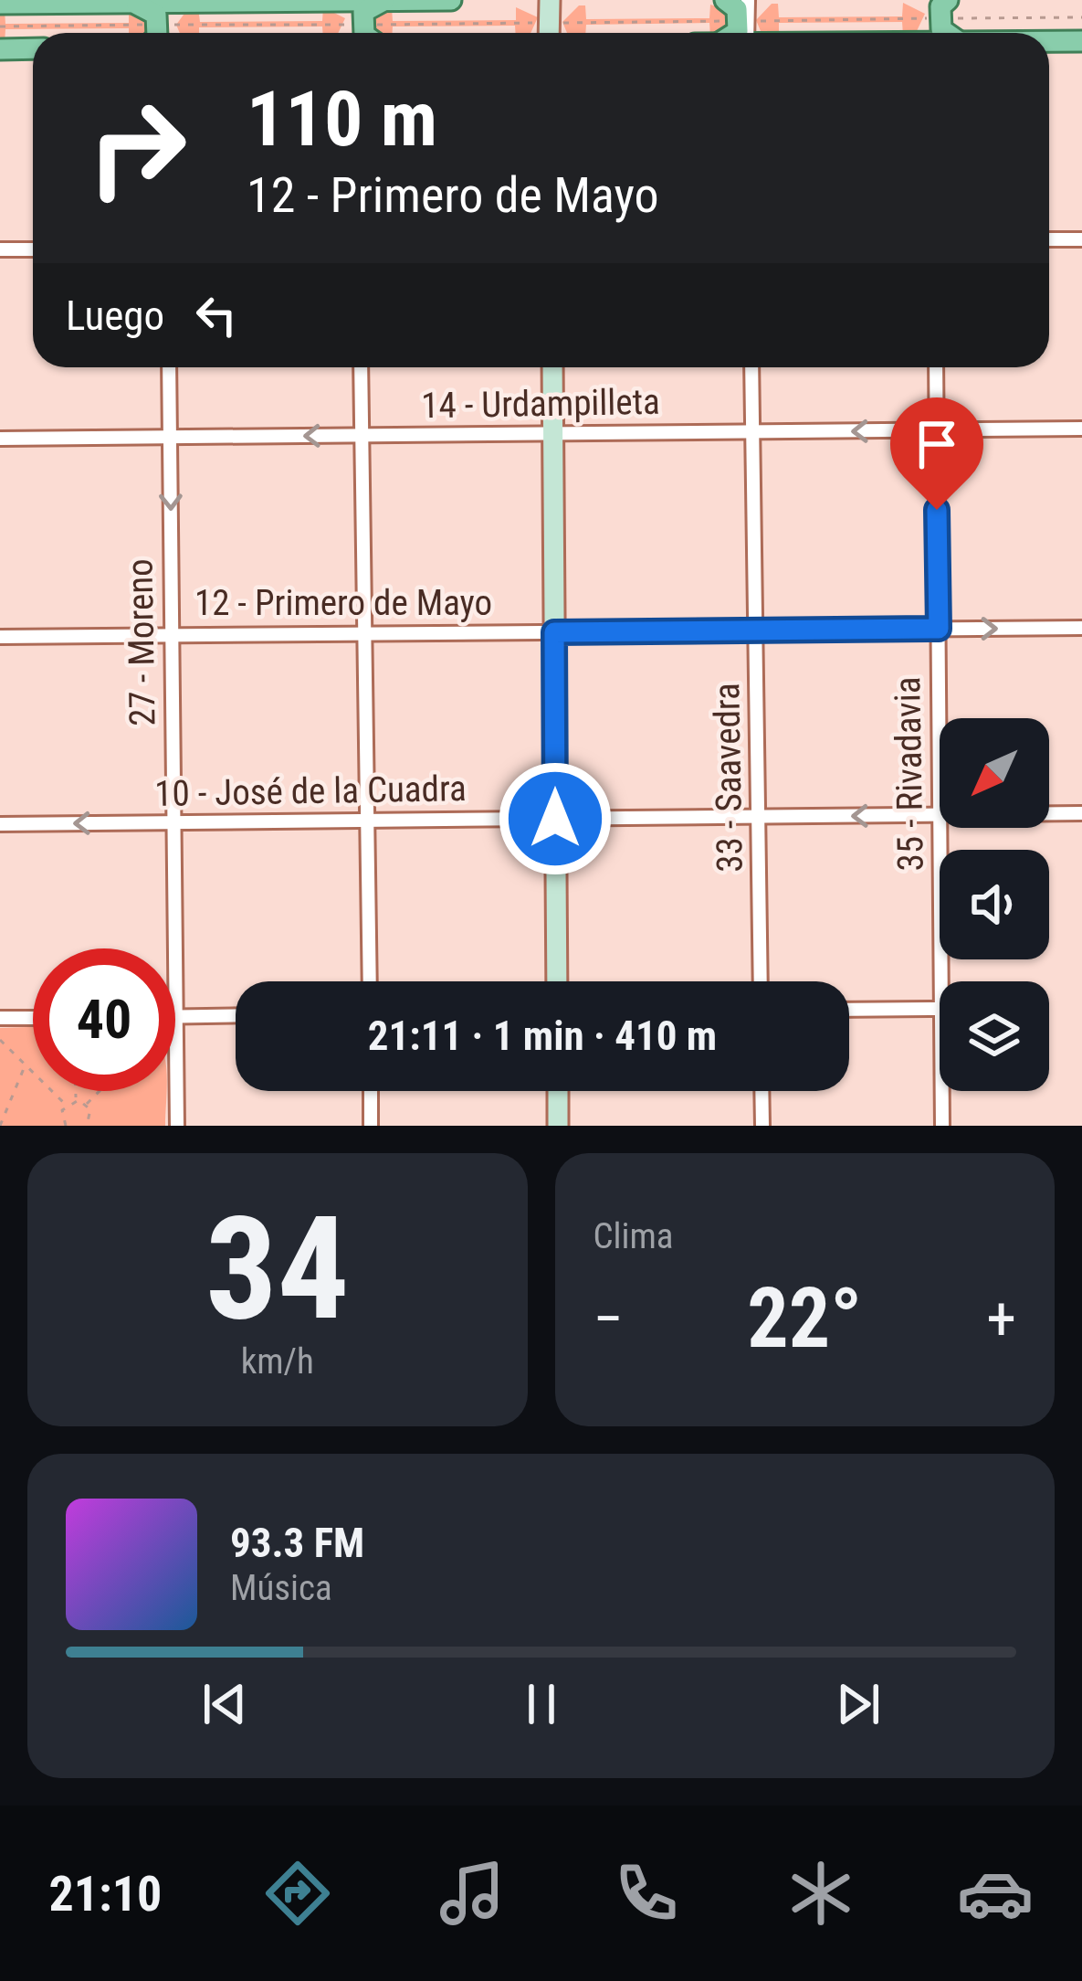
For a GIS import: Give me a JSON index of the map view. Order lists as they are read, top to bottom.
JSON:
{
  "streets": {
    "street": [
      "14 - Urdampilleta",
      "12 - Primero de Mayo",
      "27 - Moreno",
      "35 - Rivadavia",
      "33 - Saavedra",
      "10 - José de la Cuadra"
    ]
  },
  "crossings": [
    ["14 - Urdampilleta", "27 - Moreno"],
    ["14 - Urdampilleta", "35 - Rivadavia"],
    ["14 - Urdampilleta", "33 - Saavedra"],
    ["12 - Primero de Mayo", "27 - Moreno"],
    ["12 - Primero de Mayo", "35 - Rivadavia"],
    ["12 - Primero de Mayo", "33 - Saavedra"],
    ["27 - Moreno", "10 - José de la Cuadra"],
    ["35 - Rivadavia", "10 - José de la Cuadra"],
    ["33 - Saavedra", "10 - José de la Cuadra"]
  ],
  "one_way": ["10 - José de la Cuadra"],
  "north": "bottom left",
  "page": {
    "turn": ["110 m", "12 - Primero de Mayo"],
    "then": "Luego",
    "limit": "40",
    "trip": "21:11 · 1 min · 410 m",
    "tile": [
      ["34", "km/h"],
      "Clima"
    ],
    "heat": ["−", "22°", "+"],
    "song": ["93.3 FM", "Música"],
    "tabs": "21:10"
  }
}
